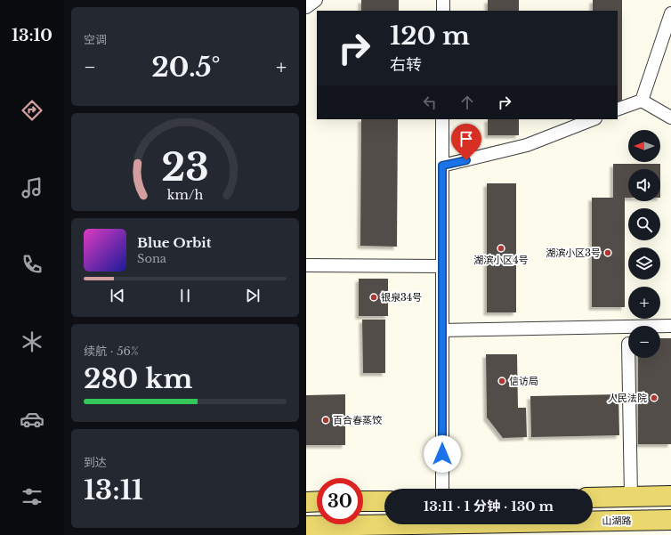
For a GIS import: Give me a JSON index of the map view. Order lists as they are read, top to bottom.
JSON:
{
  "streets": {
    "main road": ["山湖路"]
  },
  "places": [
    "湖滨小区4号",
    "湖滨小区3号",
    "银泉34号",
    "信访局",
    "人民法院",
    "百合春蒸饺"
  ],
  "north": "left",
  "page": {
    "tabs": "13:10",
    "tile": [
      "空调",
      ["续航 · 56%", "280 km"],
      ["到达", "13:11"]
    ],
    "turn": ["120 m", "右转"],
    "heat": ["−", "20.5°", "+"],
    "map_buttons": ["+", "−"],
    "song": ["Blue Orbit", "Sona"],
    "limit": "30",
    "trip": "13:11 · 1 分钟 · 130 m",
    "gauge": ["23", "km/h"]
  }
}
